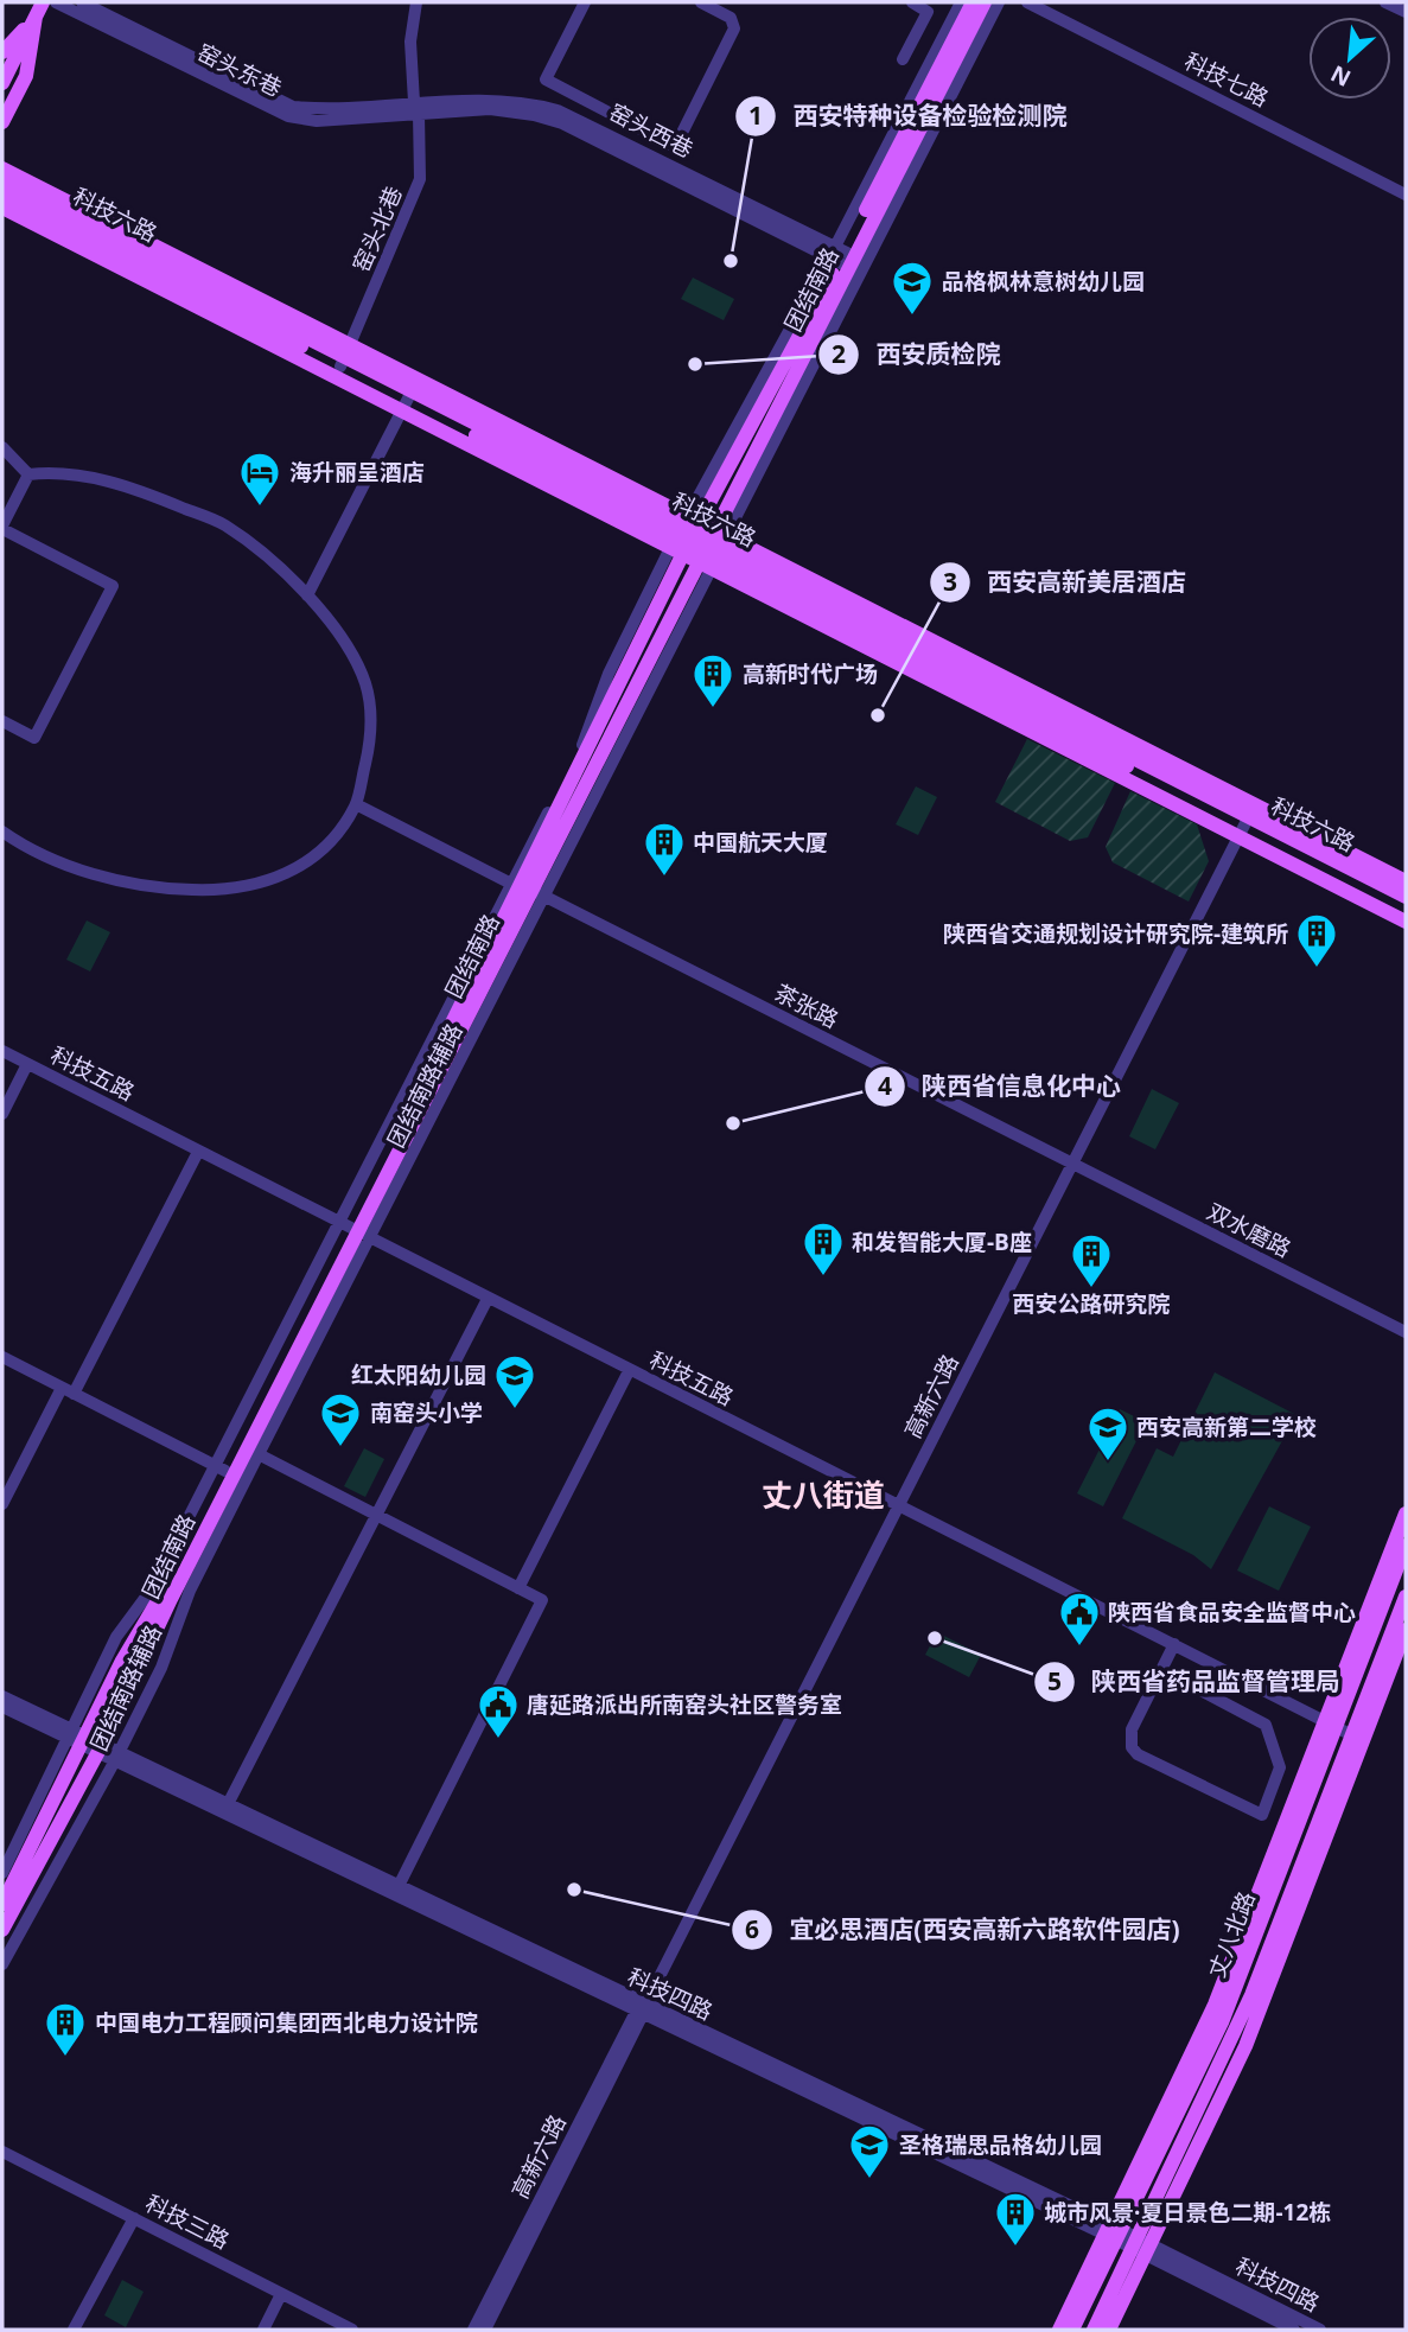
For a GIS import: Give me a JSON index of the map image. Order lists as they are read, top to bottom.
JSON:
{
  "streets": {
    "main road": ["科技六路", "团结南路", "丈八北路"],
    "street": [
      "窑头东巷",
      "科技七路",
      "窑头西巷",
      "窑头北巷",
      "茶张路",
      "科技五路",
      "团结南路辅路",
      "双水磨路",
      "高新六路",
      "科技四路",
      "科技三路"
    ]
  },
  "crossings": [
    ["窑头东巷", "窑头西巷"],
    ["窑头东巷", "窑头北巷"],
    ["窑头西巷", "窑头北巷"],
    ["窑头西巷", "团结南路"],
    ["窑头西巷", "团结南路辅路"],
    ["科技六路", "窑头北巷"],
    ["科技六路", "团结南路"],
    ["科技六路", "团结南路辅路"],
    ["科技六路", "高新六路"],
    ["团结南路", "茶张路"],
    ["团结南路", "科技五路"],
    ["团结南路", "团结南路辅路"],
    ["团结南路", "科技四路"],
    ["茶张路", "团结南路辅路"],
    ["茶张路", "双水磨路"],
    ["茶张路", "高新六路"],
    ["科技五路", "团结南路辅路"],
    ["科技五路", "高新六路"],
    ["科技五路", "丈八北路"],
    ["团结南路辅路", "科技四路"],
    ["双水磨路", "高新六路"],
    ["高新六路", "科技四路"],
    ["丈八北路", "科技四路"]
  ],
  "districts": ["丈八街道"],
  "places": {
    "other": [
      "西安特种设备检验检测院",
      "西安质检院",
      "西安高新美居酒店",
      "陕西省信息化中心",
      "陕西省药品监督管理局",
      "宜必思酒店(西安高新六路软件园店)"
    ],
    "school or university": [
      "品格枫林意树幼儿园",
      "红太阳幼儿园",
      "南窑头小学",
      "西安高新第二学校",
      "圣格瑞思品格幼儿园"
    ],
    "hotel": ["海升丽呈酒店"],
    "building": [
      "高新时代广场",
      "中国航天大厦",
      "陕西省交通规划设计研究院-建筑所",
      "和发智能大厦-B座",
      "西安公路研究院",
      "中国电力工程顾问集团西北电力设计院",
      "城市风景·夏日景色二期-12栋"
    ],
    "public building": ["陕西省食品安全监督中心", "唐延路派出所南窑头社区警务室"]
  },
  "north": "bottom left"
}
